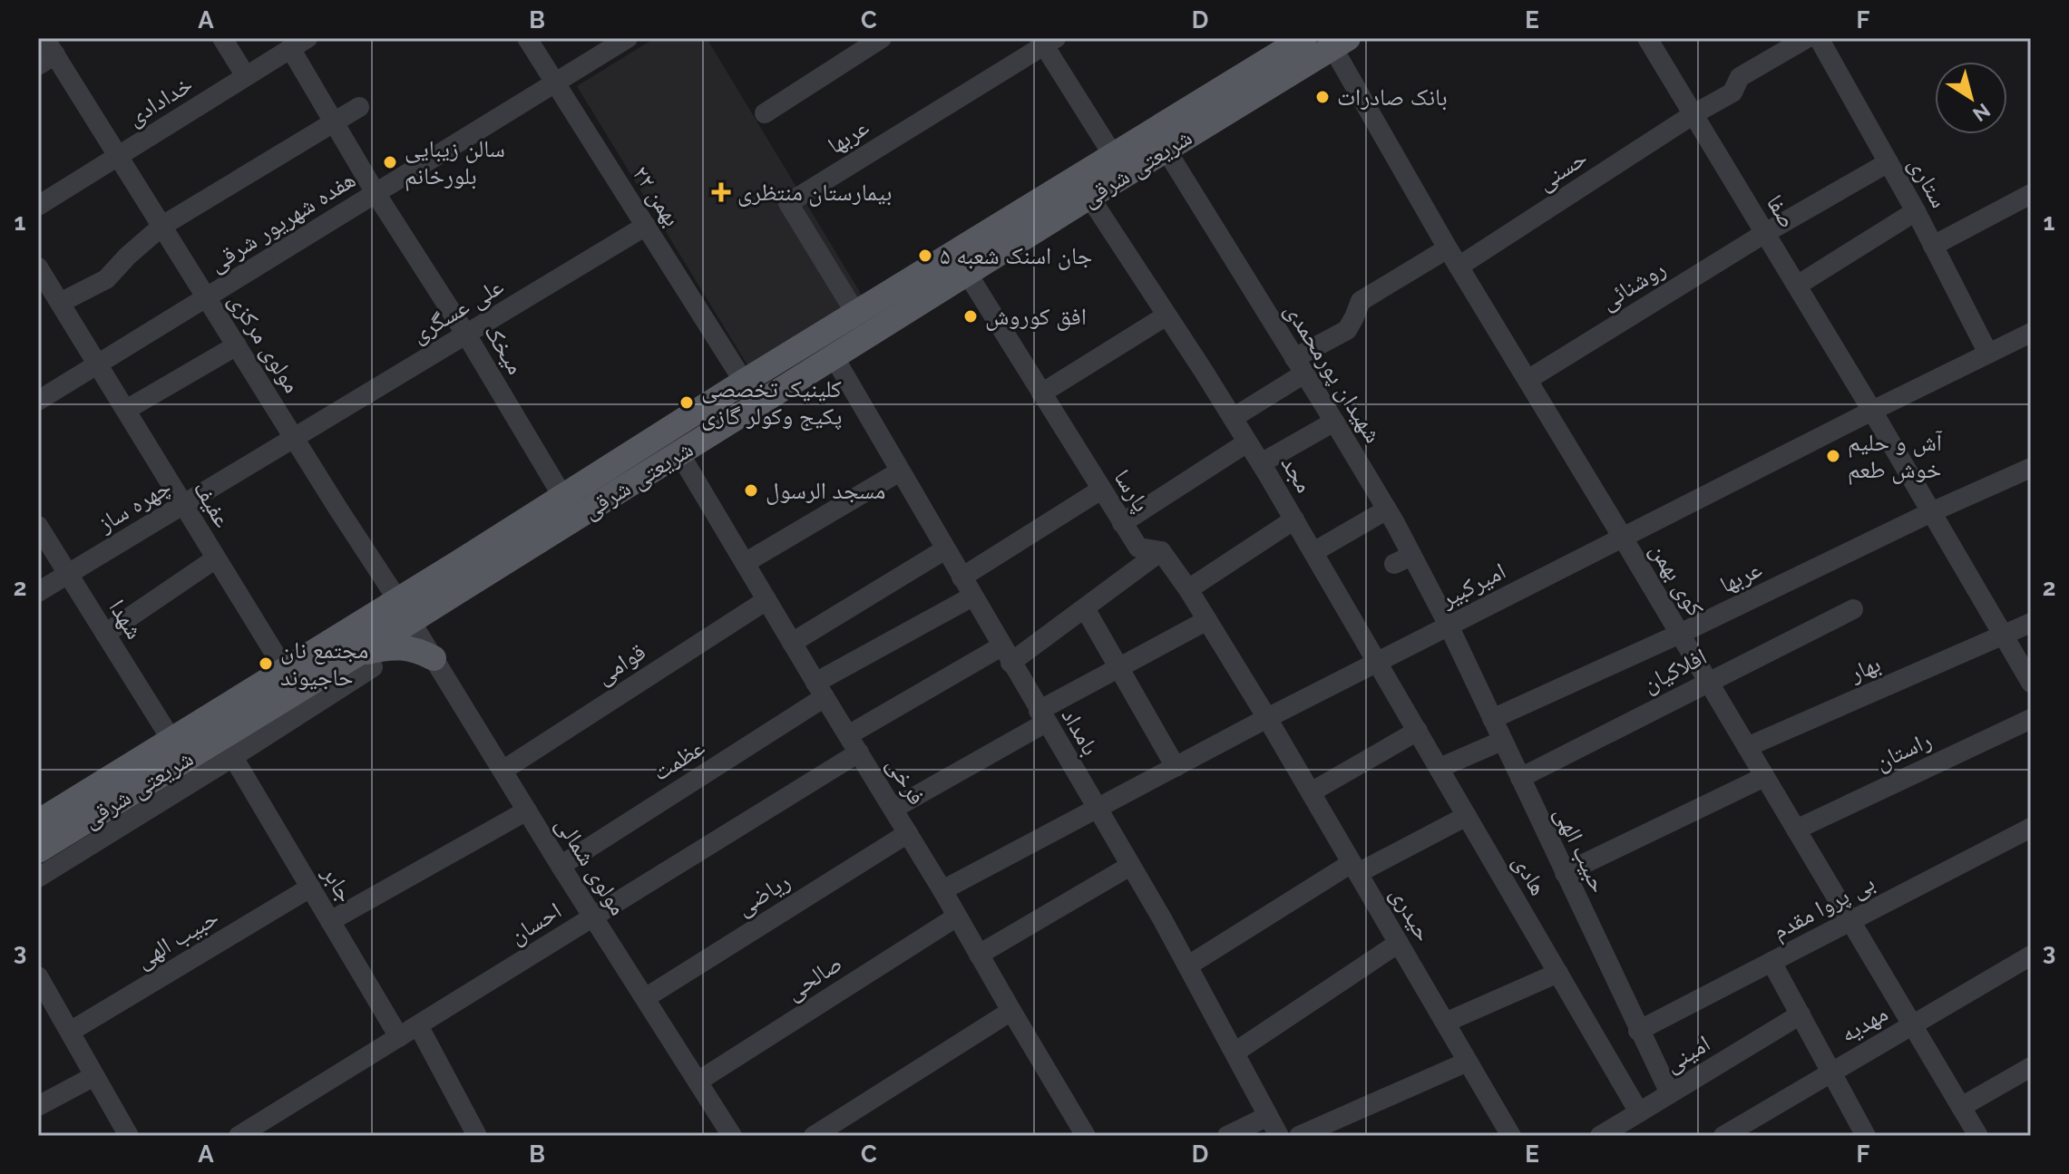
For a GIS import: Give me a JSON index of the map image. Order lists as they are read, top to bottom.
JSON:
{
  "streets": {
    "main road": ["شریعتی شرقی"],
    "street": [
      "خدادادی",
      "عربها",
      "حسنی",
      "ستاری",
      "۲۲ بهمن",
      "صفا",
      "هفده شهریور شرقی",
      "روشنائی",
      "علی عسگری",
      "مولوی مرکزی",
      "میخک",
      "شهیدان پورمحمدی",
      "مجد",
      "پارسا",
      "عفیف",
      "چهره ساز",
      "کوی بهمن",
      "امیرکبیر",
      "شهدا",
      "قوامی",
      "بهار",
      "افلاکیان",
      "بامداد",
      "راستان",
      "عظمت",
      "فرخی",
      "حبیب الهی",
      "مولوی شمالی",
      "هادی",
      "جابر",
      "ریاضی",
      "بی پروا مقدم",
      "حیدری",
      "احسان",
      "صالحی",
      "مهدیه",
      "امینی"
    ]
  },
  "crossings": [
    ["خدادادی", "مولوی مرکزی"],
    ["خدادادی", "میخک"],
    ["عربها", "شریعتی شرقی"],
    ["عربها", "صفا"],
    ["عربها", "کوی بهمن"],
    ["عربها", "حبیب الهی"],
    ["شریعتی شرقی", "۲۲ بهمن"],
    ["شریعتی شرقی", "مولوی مرکزی"],
    ["شریعتی شرقی", "میخک"],
    ["شریعتی شرقی", "شهیدان پورمحمدی"],
    ["شریعتی شرقی", "مجد"],
    ["شریعتی شرقی", "پارسا"],
    ["شریعتی شرقی", "عفیف"],
    ["شریعتی شرقی", "کوی بهمن"],
    ["شریعتی شرقی", "شهدا"],
    ["شریعتی شرقی", "بامداد"],
    ["شریعتی شرقی", "فرخی"],
    ["شریعتی شرقی", "مولوی شمالی"],
    ["شریعتی شرقی", "جابر"],
    ["حسنی", "صفا"],
    ["حسنی", "کوی بهمن"],
    ["ستاری", "روشنائی"],
    ["ستاری", "امیرکبیر"],
    ["۲۲ بهمن", "هفده شهریور شرقی"],
    ["۲۲ بهمن", "علی عسگری"],
    ["صفا", "روشنائی"],
    ["صفا", "امیرکبیر"],
    ["صفا", "بهار"],
    ["هفده شهریور شرقی", "مولوی مرکزی"],
    ["هفده شهریور شرقی", "میخک"],
    ["هفده شهریور شرقی", "عفیف"],
    ["روشنائی", "کوی بهمن"],
    ["علی عسگری", "مولوی مرکزی"],
    ["علی عسگری", "میخک"],
    ["علی عسگری", "چهره ساز"],
    ["مولوی مرکزی", "چهره ساز"],
    ["مولوی مرکزی", "مولوی شمالی"],
    ["شهیدان پورمحمدی", "امیرکبیر"],
    ["شهیدان پورمحمدی", "حبیب الهی"],
    ["مجد", "امیرکبیر"],
    ["مجد", "هادی"],
    ["پارسا", "امیرکبیر"],
    ["پارسا", "حیدری"],
    ["پارسا", "احسان"],
    ["عفیف", "چهره ساز"],
    ["چهره ساز", "شهدا"],
    ["کوی بهمن", "امیرکبیر"],
    ["کوی بهمن", "بهار"],
    ["کوی بهمن", "افلاکیان"],
    ["کوی بهمن", "راستان"],
    ["کوی بهمن", "بی پروا مقدم"],
    ["کوی بهمن", "مهدیه"],
    ["امیرکبیر", "بامداد"],
    ["امیرکبیر", "فرخی"],
    ["امیرکبیر", "حبیب الهی"],
    ["امیرکبیر", "هادی"],
    ["امیرکبیر", "حیدری"],
    ["قوامی", "فرخی"],
    ["قوامی", "مولوی شمالی"],
    ["افلاکیان", "حبیب الهی"],
    ["بامداد", "عظمت"],
    ["بامداد", "احسان"],
    ["عظمت", "فرخی"],
    ["عظمت", "مولوی شمالی"],
    ["فرخی", "ریاضی"],
    ["فرخی", "احسان"],
    ["فرخی", "صالحی"],
    ["حبیب الهی", "جابر"],
    ["حبیب الهی", "بی پروا مقدم"],
    ["حبیب الهی", "امینی"],
    ["مولوی شمالی", "ریاضی"],
    ["مولوی شمالی", "احسان"],
    ["مولوی شمالی", "صالحی"],
    ["هادی", "امینی"],
    ["جابر", "احسان"]
  ],
  "places": {
    "other": [
      "بانک صادرات",
      "سالن زیبایی بلورخانم",
      "جان اسنک شعبه ۵",
      "افق کوروش",
      "کلینیک تخصصی پکیج وکولر گازی",
      "آش و حلیم خوش طعم",
      "مسجد الرسول",
      "مجتمع نان حاجیوند"
    ],
    "health": ["بیمارستان منتظری"]
  },
  "north": "bottom right",
  "grid": {
    "columns": [
      "A",
      "B",
      "C",
      "D",
      "E",
      "F"
    ],
    "rows": ["1", "2", "3"]
  }
}
